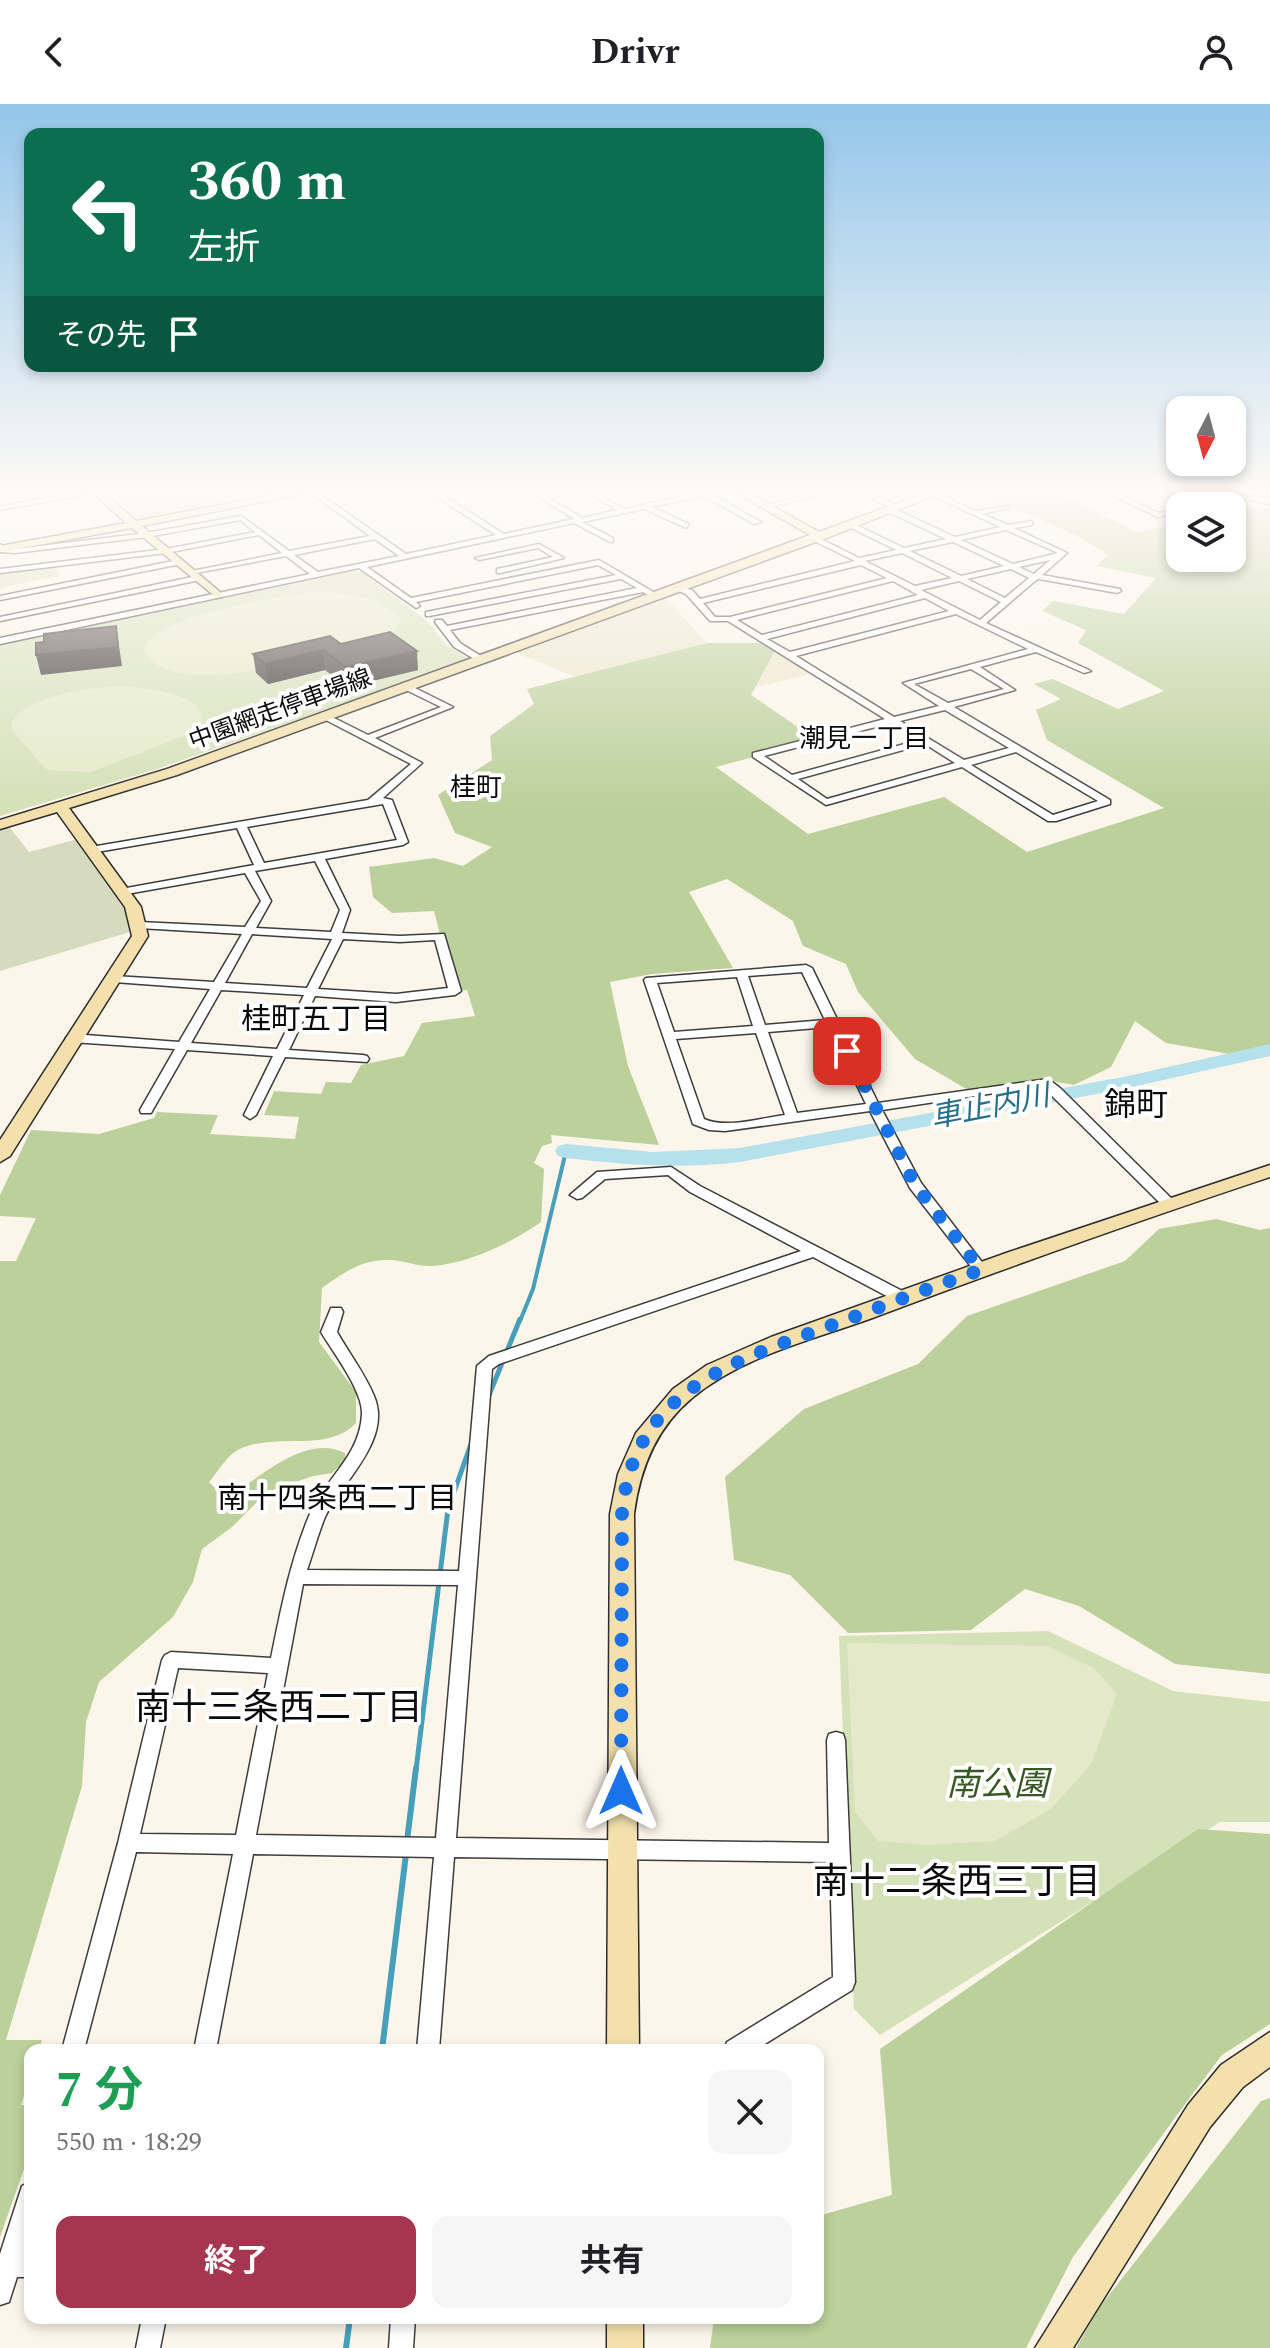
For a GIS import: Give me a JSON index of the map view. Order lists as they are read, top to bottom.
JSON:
{
  "streets": {
    "street": ["中園網走停車場線"]
  },
  "districts": [
    "潮見一丁目",
    "桂町",
    "桂町五丁目",
    "錦町",
    "南十四条西二丁目",
    "南十三条西二丁目",
    "南十二条西三丁目"
  ],
  "water": ["車止内川"],
  "parks": ["南公園"],
  "north": "bottom",
  "page": {
    "header": "Drivr",
    "turn": ["360 m", "左折"],
    "then": "その先",
    "heading": ["7 分", "550 m · 18:29"],
    "buttons": ["終了", "共有"]
  }
}
